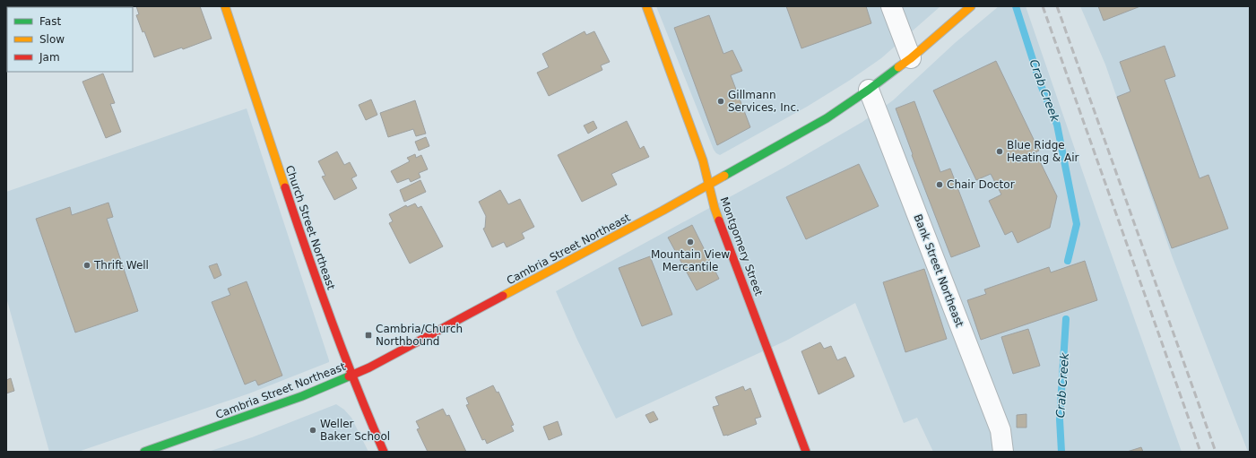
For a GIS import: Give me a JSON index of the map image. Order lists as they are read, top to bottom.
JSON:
{
  "streets": {
    "street": [
      "Church Street Northeast",
      "Montgomery Street",
      "Cambria Street Northeast",
      "Bank Street Northeast"
    ]
  },
  "crossings": [
    ["Church Street Northeast", "Cambria Street Northeast"],
    ["Montgomery Street", "Cambria Street Northeast"],
    ["Cambria Street Northeast", "Bank Street Northeast"]
  ],
  "water": ["Crab Creek"],
  "places": {
    "other": [
      "Gillmann Services, Inc.",
      "Blue Ridge Heating & Air",
      "Chair Doctor",
      "Mountain View Mercantile",
      "Thrift Well",
      "Weller Baker School"
    ],
    "transit": ["Cambria/Church Northbound"]
  },
  "legend": ["Fast", "Slow", "Jam"]
}
